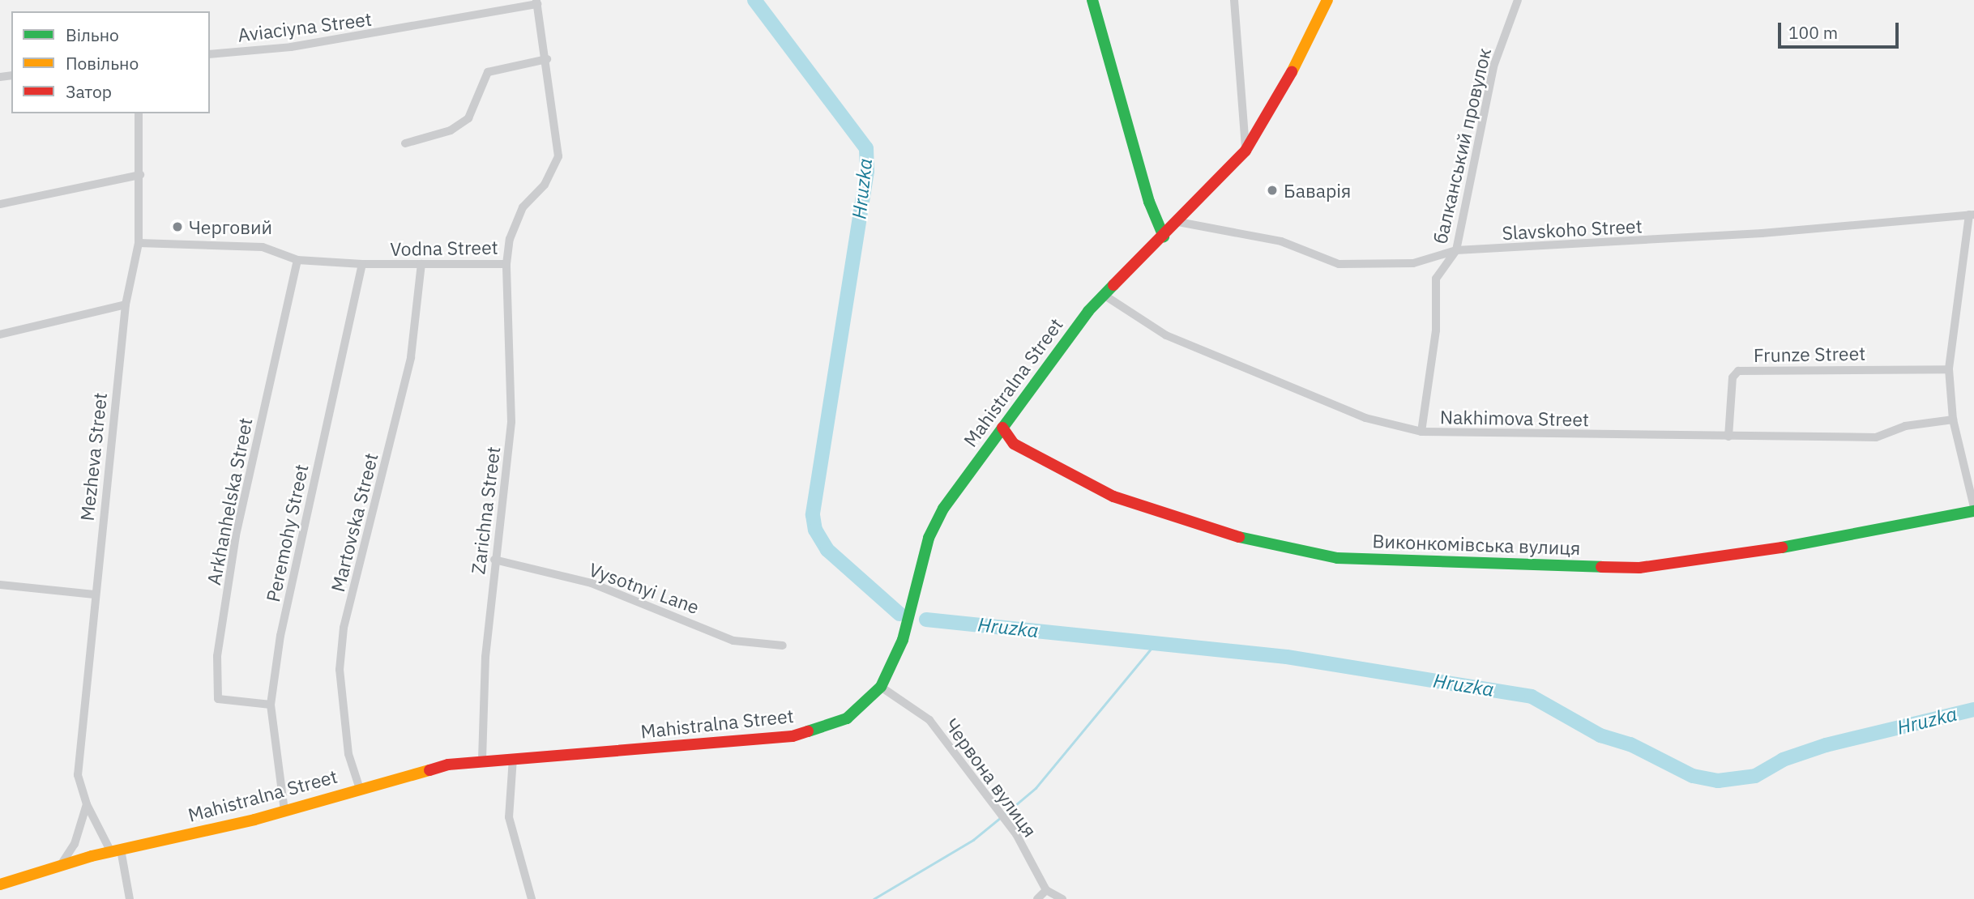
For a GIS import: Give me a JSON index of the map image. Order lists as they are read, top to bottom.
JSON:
{
  "streets": {
    "main road": ["Mahistralna Street", "Виконкомівська вулиця"],
    "street": [
      "Aviaciyna Street",
      "балканський провулок",
      "Slavskoho Street",
      "Vodna Street",
      "Frunze Street",
      "Nakhimova Street",
      "Mezheva Street",
      "Arkhanhelska Street",
      "Zarichna Street",
      "Martovska Street",
      "Peremohy Street",
      "Vysotnyi Lane",
      "Червона вулиця"
    ]
  },
  "crossings": [
    ["Aviaciyna Street", "Vodna Street"],
    ["балканський провулок", "Slavskoho Street"],
    ["балканський провулок", "Nakhimova Street"],
    ["Slavskoho Street", "Mahistralna Street"],
    ["Vodna Street", "Mezheva Street"],
    ["Vodna Street", "Arkhanhelska Street"],
    ["Vodna Street", "Zarichna Street"],
    ["Vodna Street", "Martovska Street"],
    ["Vodna Street", "Peremohy Street"],
    ["Frunze Street", "Nakhimova Street"],
    ["Mahistralna Street", "Nakhimova Street"],
    ["Mahistralna Street", "Mezheva Street"],
    ["Mahistralna Street", "Zarichna Street"],
    ["Mahistralna Street", "Martovska Street"],
    ["Mahistralna Street", "Peremohy Street"],
    ["Mahistralna Street", "Виконкомівська вулиця"],
    ["Mahistralna Street", "Червона вулиця"],
    ["Arkhanhelska Street", "Peremohy Street"],
    ["Zarichna Street", "Vysotnyi Lane"]
  ],
  "water": ["Hruzka"],
  "places": ["Баварія", "Черговий"],
  "legend": ["Вільно", "Повільно", "Затор"],
  "scale_bar": "100 m"
}
